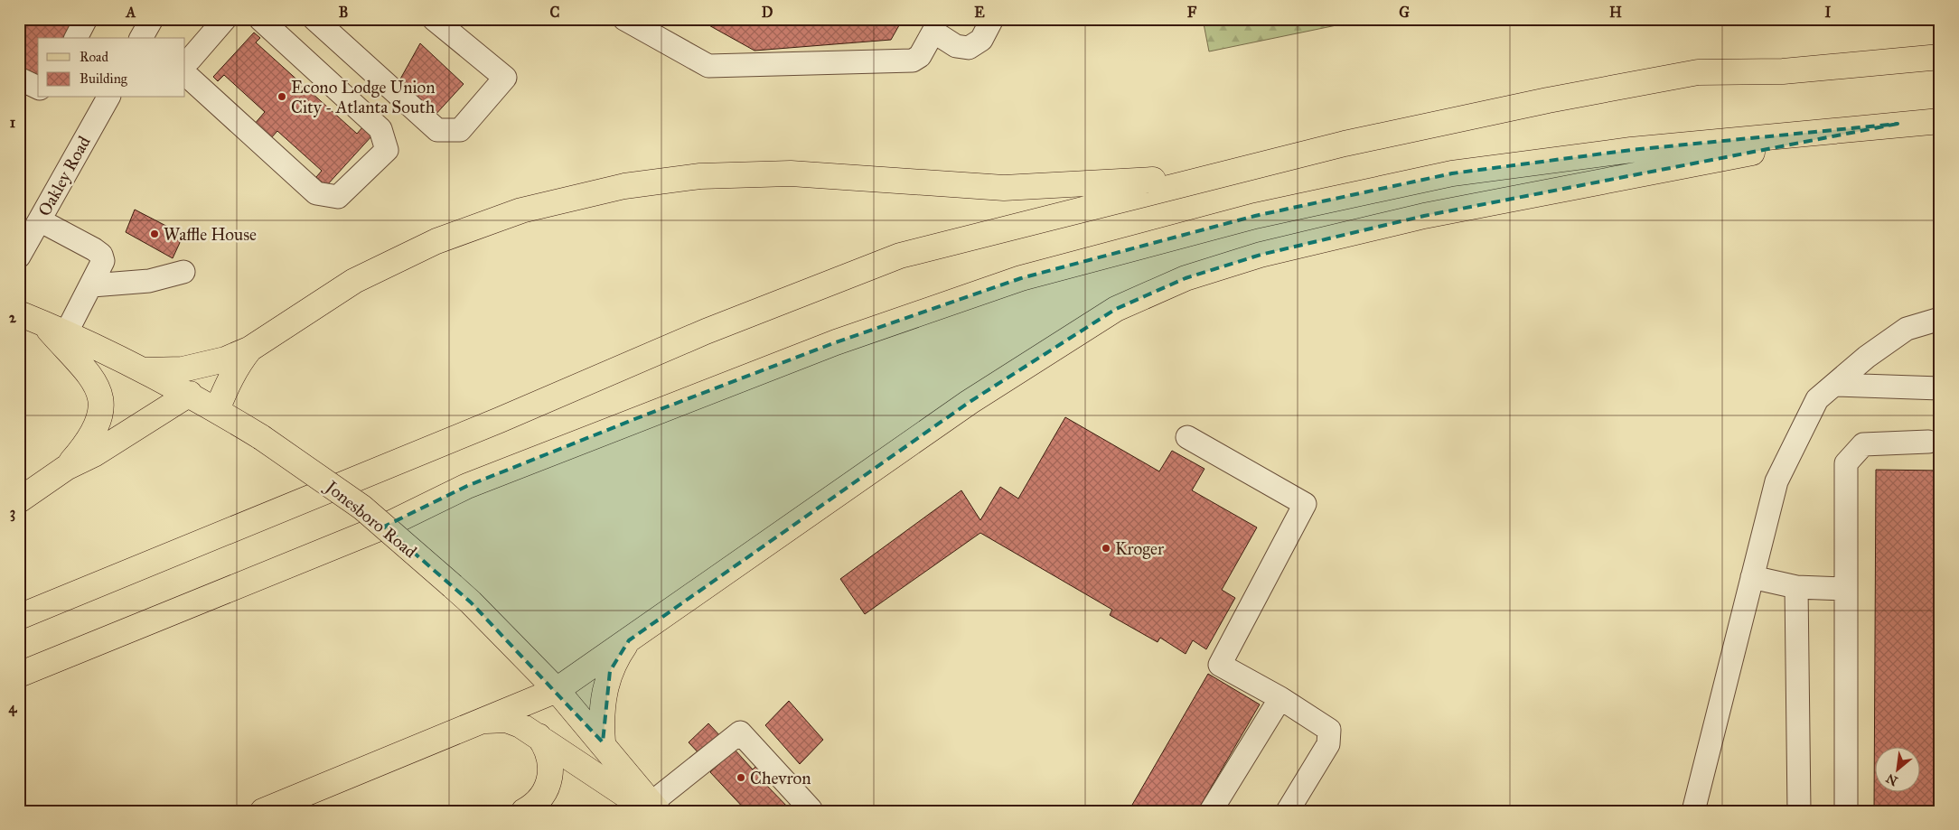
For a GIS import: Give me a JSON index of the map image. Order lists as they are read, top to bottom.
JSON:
{
  "streets": {
    "main road": ["Jonesboro Road"],
    "street": ["Oakley Road"]
  },
  "places": [
    "Econo Lodge Union City - Atlanta South",
    "Waffle House",
    "Kroger",
    "Chevron"
  ],
  "legend": ["Road", "Building"],
  "north": "bottom left",
  "grid": {
    "columns": [
      "A",
      "B",
      "C",
      "D",
      "E",
      "F",
      "G",
      "H",
      "I"
    ],
    "rows": [
      "1",
      "2",
      "3",
      "4"
    ]
  }
}
